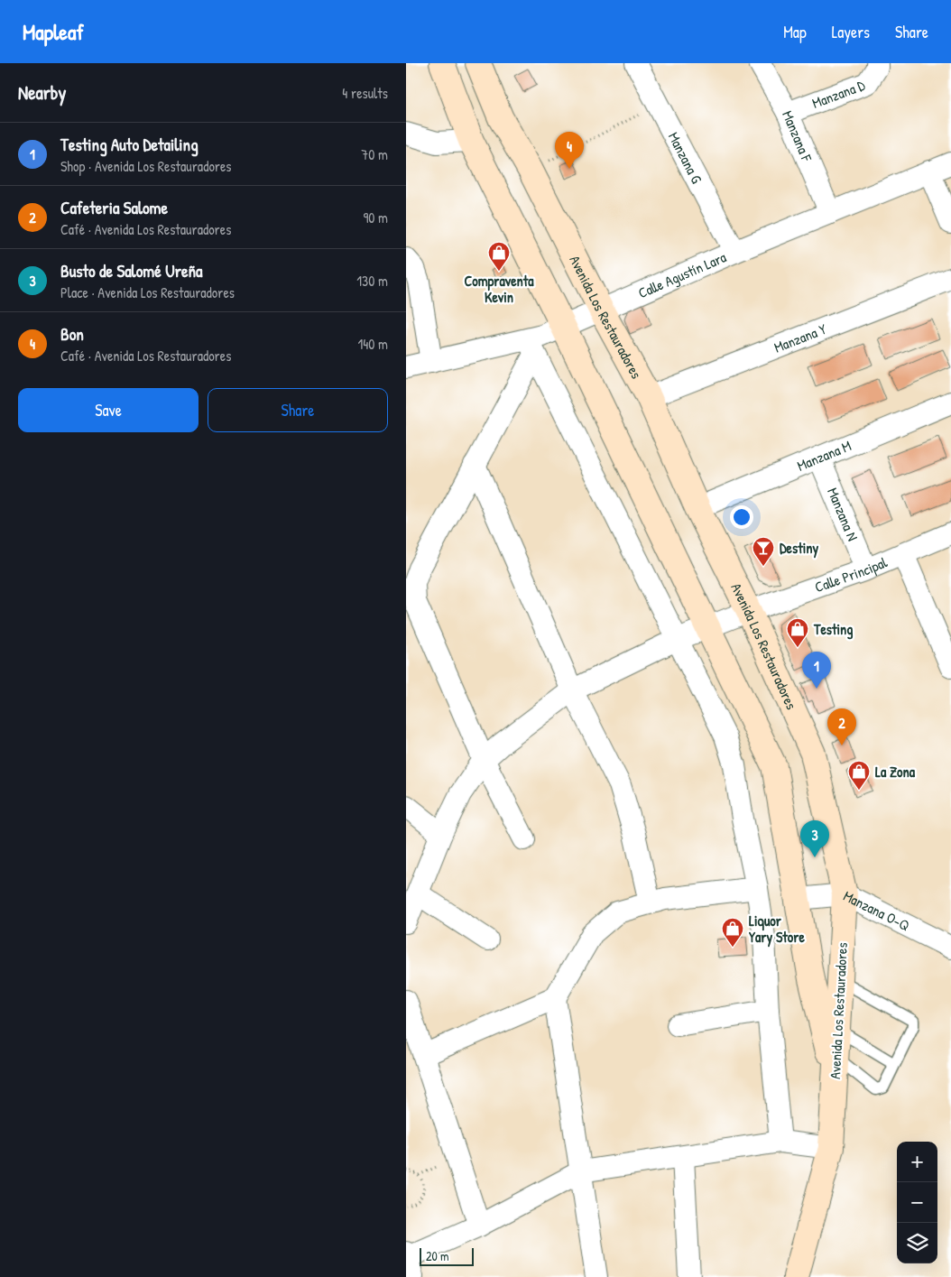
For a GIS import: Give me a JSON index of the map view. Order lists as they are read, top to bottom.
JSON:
{
  "streets": {
    "street": [
      "Manzana D",
      "Manzana F",
      "Manzana G",
      "Calle Agustín Lara",
      "Avenida Los Restauradores",
      "Manzana Y",
      "Manzana M",
      "Manzana N",
      "Calle Principal",
      "Manzana O-Q"
    ]
  },
  "crossings": [
    ["Manzana D", "Manzana F"],
    ["Manzana F", "Calle Agustín Lara"],
    ["Manzana G", "Calle Agustín Lara"],
    ["Calle Agustín Lara", "Avenida Los Restauradores"],
    ["Avenida Los Restauradores", "Manzana Y"],
    ["Avenida Los Restauradores", "Manzana M"],
    ["Avenida Los Restauradores", "Calle Principal"],
    ["Avenida Los Restauradores", "Manzana O-Q"],
    ["Manzana M", "Manzana N"],
    ["Manzana N", "Calle Principal"]
  ],
  "places": {
    "shop": [
      "Compraventa Kevin",
      "Testing",
      "La Zona",
      "Liquor Yary Store"
    ],
    "bar": ["Destiny"]
  },
  "scale_bar": "20 m",
  "page": {
    "header": "Mapleaf",
    "nav": ["Map", "Layers", "Share"],
    "heading": ["Nearby", "4 results"],
    "list": [
      {
        "mark": "1",
        "name": "Testing Auto Detailing",
        "note": "Shop · Avenida Los Restauradores",
        "value": "70 m"
      },
      {
        "mark": "2",
        "name": "Cafeteria Salome",
        "note": "Café · Avenida Los Restauradores",
        "value": "90 m"
      },
      {
        "mark": "3",
        "name": "Busto de Salomé Ureña",
        "note": "Place · Avenida Los Restauradores",
        "value": "130 m"
      },
      {
        "mark": "4",
        "name": "Bon",
        "note": "Café · Avenida Los Restauradores",
        "value": "140 m"
      }
    ],
    "pins": [
      "4",
      "1",
      "2",
      "3"
    ],
    "buttons": ["Save", "Share"],
    "map_buttons": ["+", "−"],
    "scale": "20 m"
  }
}
